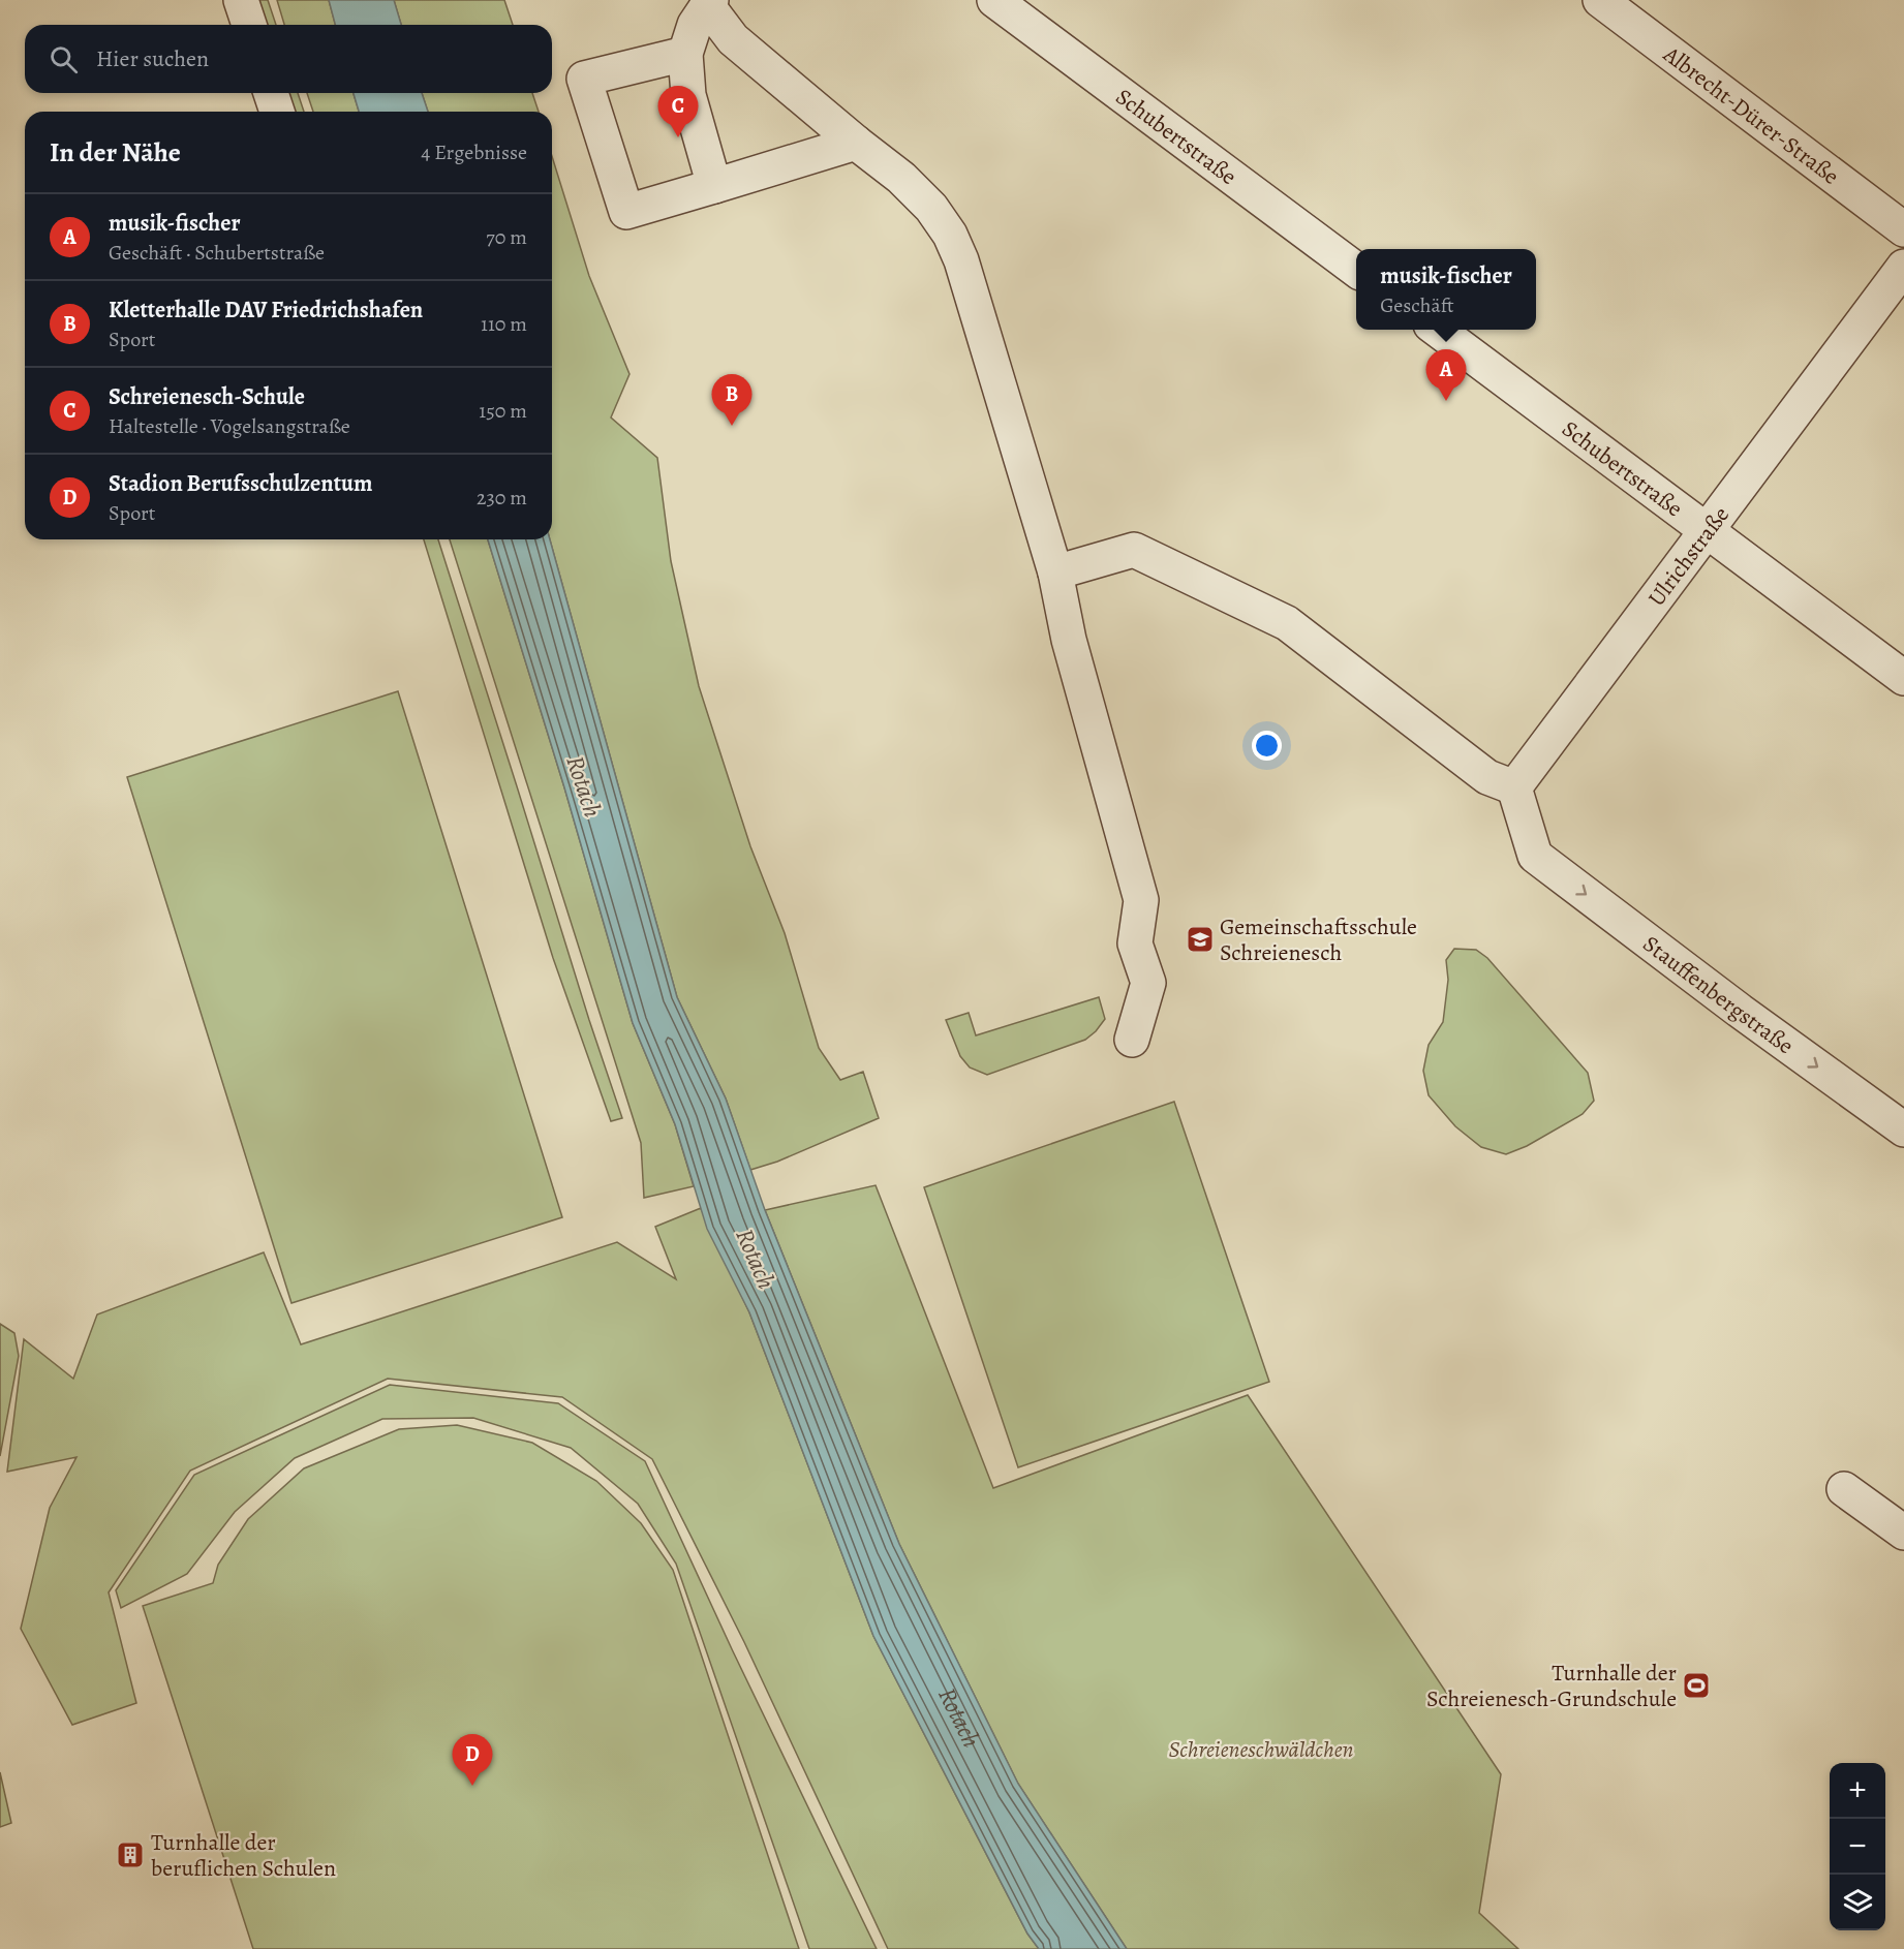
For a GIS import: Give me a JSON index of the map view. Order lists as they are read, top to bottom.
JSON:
{
  "streets": {
    "street": [
      "Albrecht-Dürer-Straße",
      "Schubertstraße",
      "Ulrichstraße",
      "Stauffenbergstraße"
    ]
  },
  "crossings": [
    ["Schubertstraße", "Ulrichstraße"],
    ["Ulrichstraße", "Stauffenbergstraße"]
  ],
  "one_way": ["Stauffenbergstraße"],
  "water": ["Rotach"],
  "parks": ["Schreieneschwäldchen"],
  "places": {
    "school or university": ["Gemeinschaftsschule Schreienesch"],
    "sports": ["Turnhalle der Schreienesch-Grundschule"],
    "building": ["Turnhalle der beruflichen Schulen"]
  },
  "page": {
    "search": "Hier suchen",
    "pins": [
      "C",
      "A",
      "B",
      "D"
    ],
    "heading": ["In der Nähe", "4 Ergebnisse"],
    "list": [
      {
        "mark": "A",
        "name": "musik-fischer",
        "note": "Geschäft · Schubertstraße",
        "value": "70 m"
      },
      {
        "mark": "B",
        "name": "Kletterhalle DAV Friedrichshafen",
        "note": "Sport",
        "value": "110 m"
      },
      {
        "mark": "C",
        "name": "Schreienesch-Schule",
        "note": "Haltestelle · Vogelsangstraße",
        "value": "150 m"
      },
      {
        "mark": "D",
        "name": "Stadion Berufsschulzentum",
        "note": "Sport",
        "value": "230 m"
      }
    ],
    "popup": ["musik-fischer", "Geschäft"],
    "map_buttons": ["+", "−"]
  }
}
